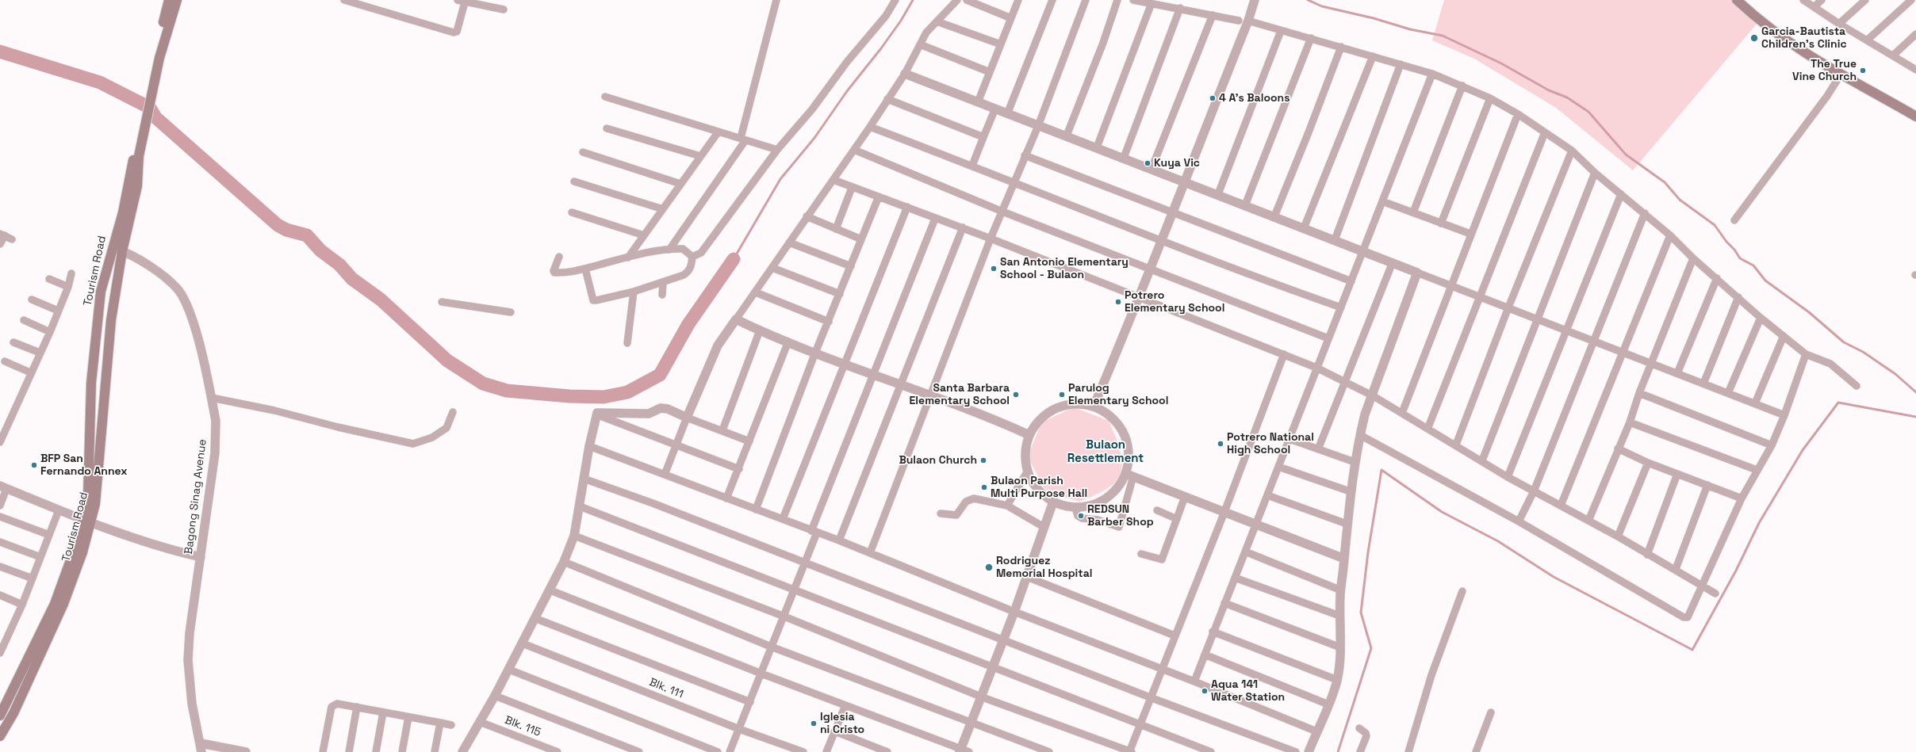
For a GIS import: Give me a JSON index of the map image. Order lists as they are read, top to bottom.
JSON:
{
  "streets": {
    "main road": ["Tourism Road"],
    "street": ["Bagong Sinag Avenue", "Blk. 111", "Blk. 115"]
  },
  "crossings": [
    ["Tourism Road", "Bagong Sinag Avenue"]
  ],
  "districts": ["Bulaon Resettlement"],
  "places": [
    "Garcia-Bautista Children's Clinic",
    "The True Vine Church",
    "4 A's Baloons",
    "Kuya Vic",
    "San Antonio Elementary School - Bulaon",
    "Potrero Elementary School",
    "Santa Barbara Elementary School",
    "Parulog Elementary School",
    "Potrero National High School",
    "Bulaon Church",
    "BFP San Fernando Annex",
    "Bulaon Parish Multi Purpose Hall",
    "REDSUN Barber Shop",
    "Rodriguez Memorial Hospital",
    "Aqua 141 Water Station",
    "Iglesia ni Cristo"
  ]
}
